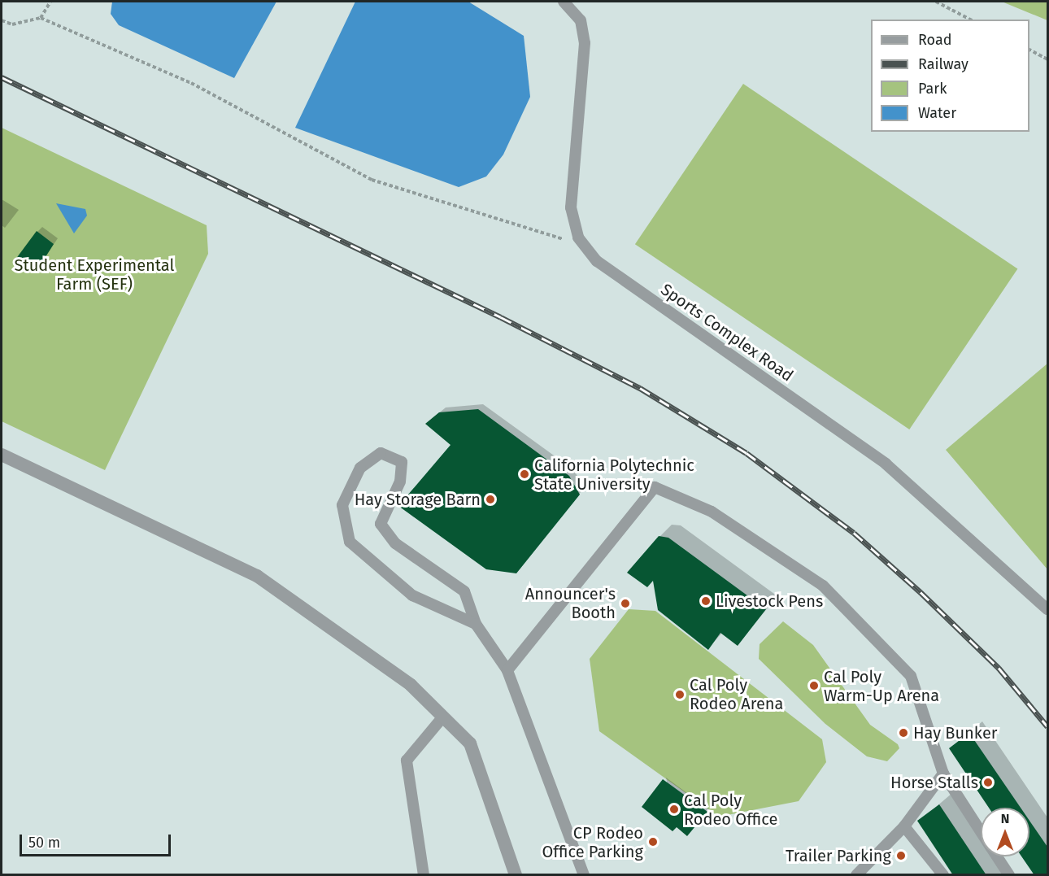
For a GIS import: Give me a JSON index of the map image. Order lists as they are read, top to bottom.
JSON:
{
  "streets": {
    "lane": ["Sports Complex Road"]
  },
  "parks": ["Student Experimental Farm (SEF)"],
  "places": [
    "California Polytechnic State University",
    "Hay Storage Barn",
    "Livestock Pens",
    "Announcer's Booth",
    "Cal Poly Warm-Up Arena",
    "Cal Poly Rodeo Arena",
    "Hay Bunker",
    "Horse Stalls",
    "Cal Poly Rodeo Office",
    "CP Rodeo Office Parking",
    "Trailer Parking"
  ],
  "legend": [
    "Road",
    "Railway",
    "Park",
    "Water"
  ],
  "scale_bar": "50 m",
  "north": "top"
}
